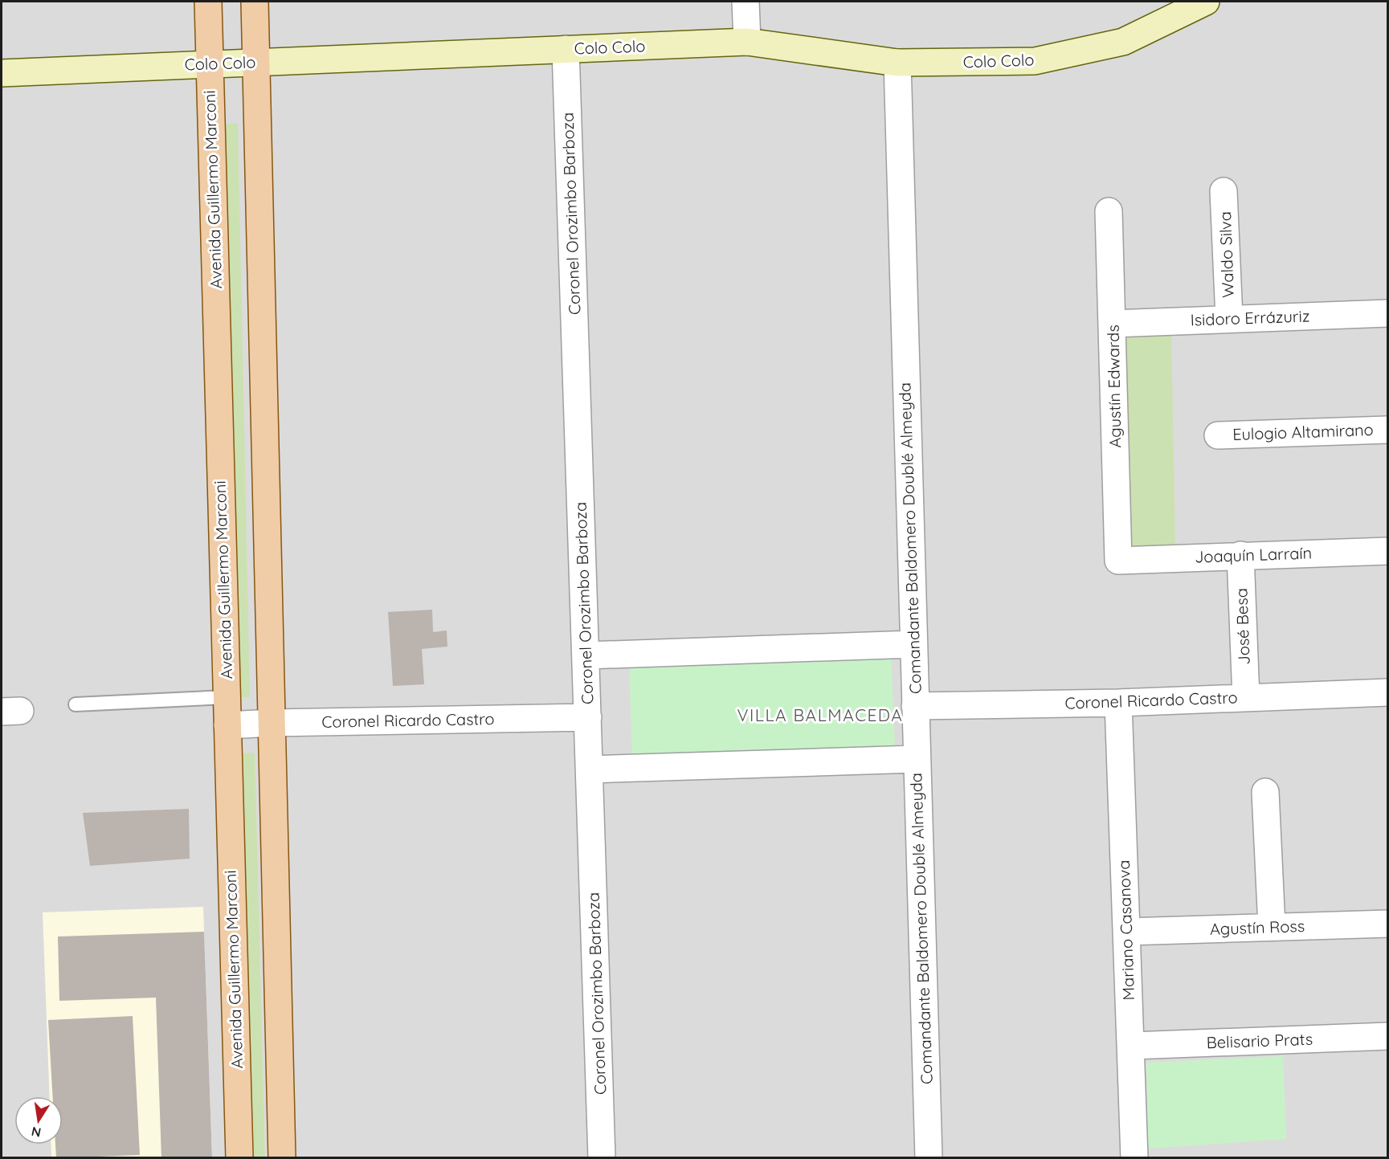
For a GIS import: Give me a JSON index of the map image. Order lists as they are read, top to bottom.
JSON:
{
  "streets": {
    "main road": ["Avenida Guillermo Marconi"],
    "street": [
      "Colo Colo",
      "Coronel Orozimbo Barboza",
      "Waldo Silva",
      "Isidoro Errázuriz",
      "Agustín Edwards",
      "Eulogio Altamirano",
      "Comandante Baldomero Doublé Almeyda",
      "Joaquín Larraín",
      "José Besa",
      "Coronel Ricardo Castro",
      "Agustín Ross",
      "Mariano Casanova",
      "Belisario Prats"
    ]
  },
  "crossings": [
    ["Colo Colo", "Avenida Guillermo Marconi"],
    ["Colo Colo", "Coronel Orozimbo Barboza"],
    ["Colo Colo", "Comandante Baldomero Doublé Almeyda"],
    ["Avenida Guillermo Marconi", "Coronel Ricardo Castro"],
    ["Coronel Orozimbo Barboza", "Coronel Ricardo Castro"],
    ["Waldo Silva", "Isidoro Errázuriz"],
    ["Isidoro Errázuriz", "Agustín Edwards"],
    ["Agustín Edwards", "Joaquín Larraín"],
    ["Comandante Baldomero Doublé Almeyda", "Coronel Ricardo Castro"],
    ["Joaquín Larraín", "José Besa"],
    ["José Besa", "Coronel Ricardo Castro"],
    ["Coronel Ricardo Castro", "Mariano Casanova"],
    ["Agustín Ross", "Mariano Casanova"],
    ["Mariano Casanova", "Belisario Prats"]
  ],
  "districts": ["VILLA BALMACEDA"],
  "north": "bottom"
}
